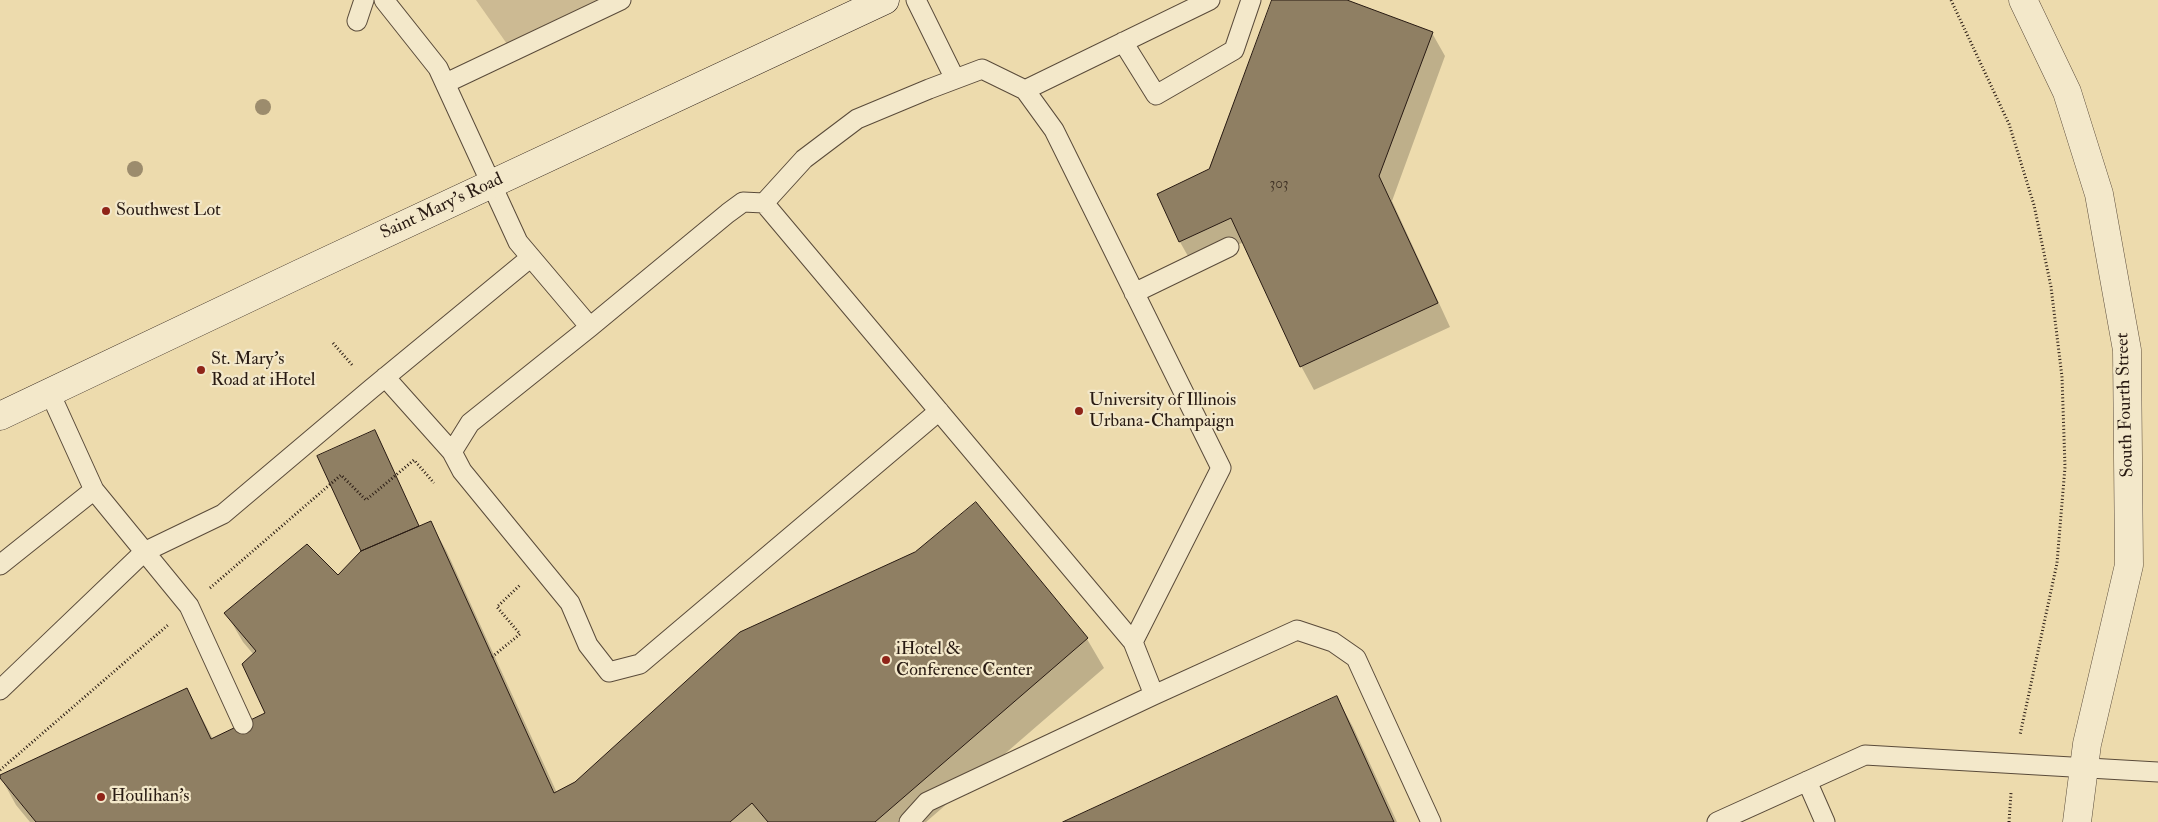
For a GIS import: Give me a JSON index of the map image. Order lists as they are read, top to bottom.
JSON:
{
  "streets": {
    "main road": ["Saint Mary's Road", "South Fourth Street"]
  },
  "places": [
    "Southwest Lot",
    "St. Mary's Road at iHotel",
    "University of Illinois Urbana-Champaign",
    "iHotel & Conference Center",
    "Houlihan's"
  ],
  "house_numbers": ["303"]
}
